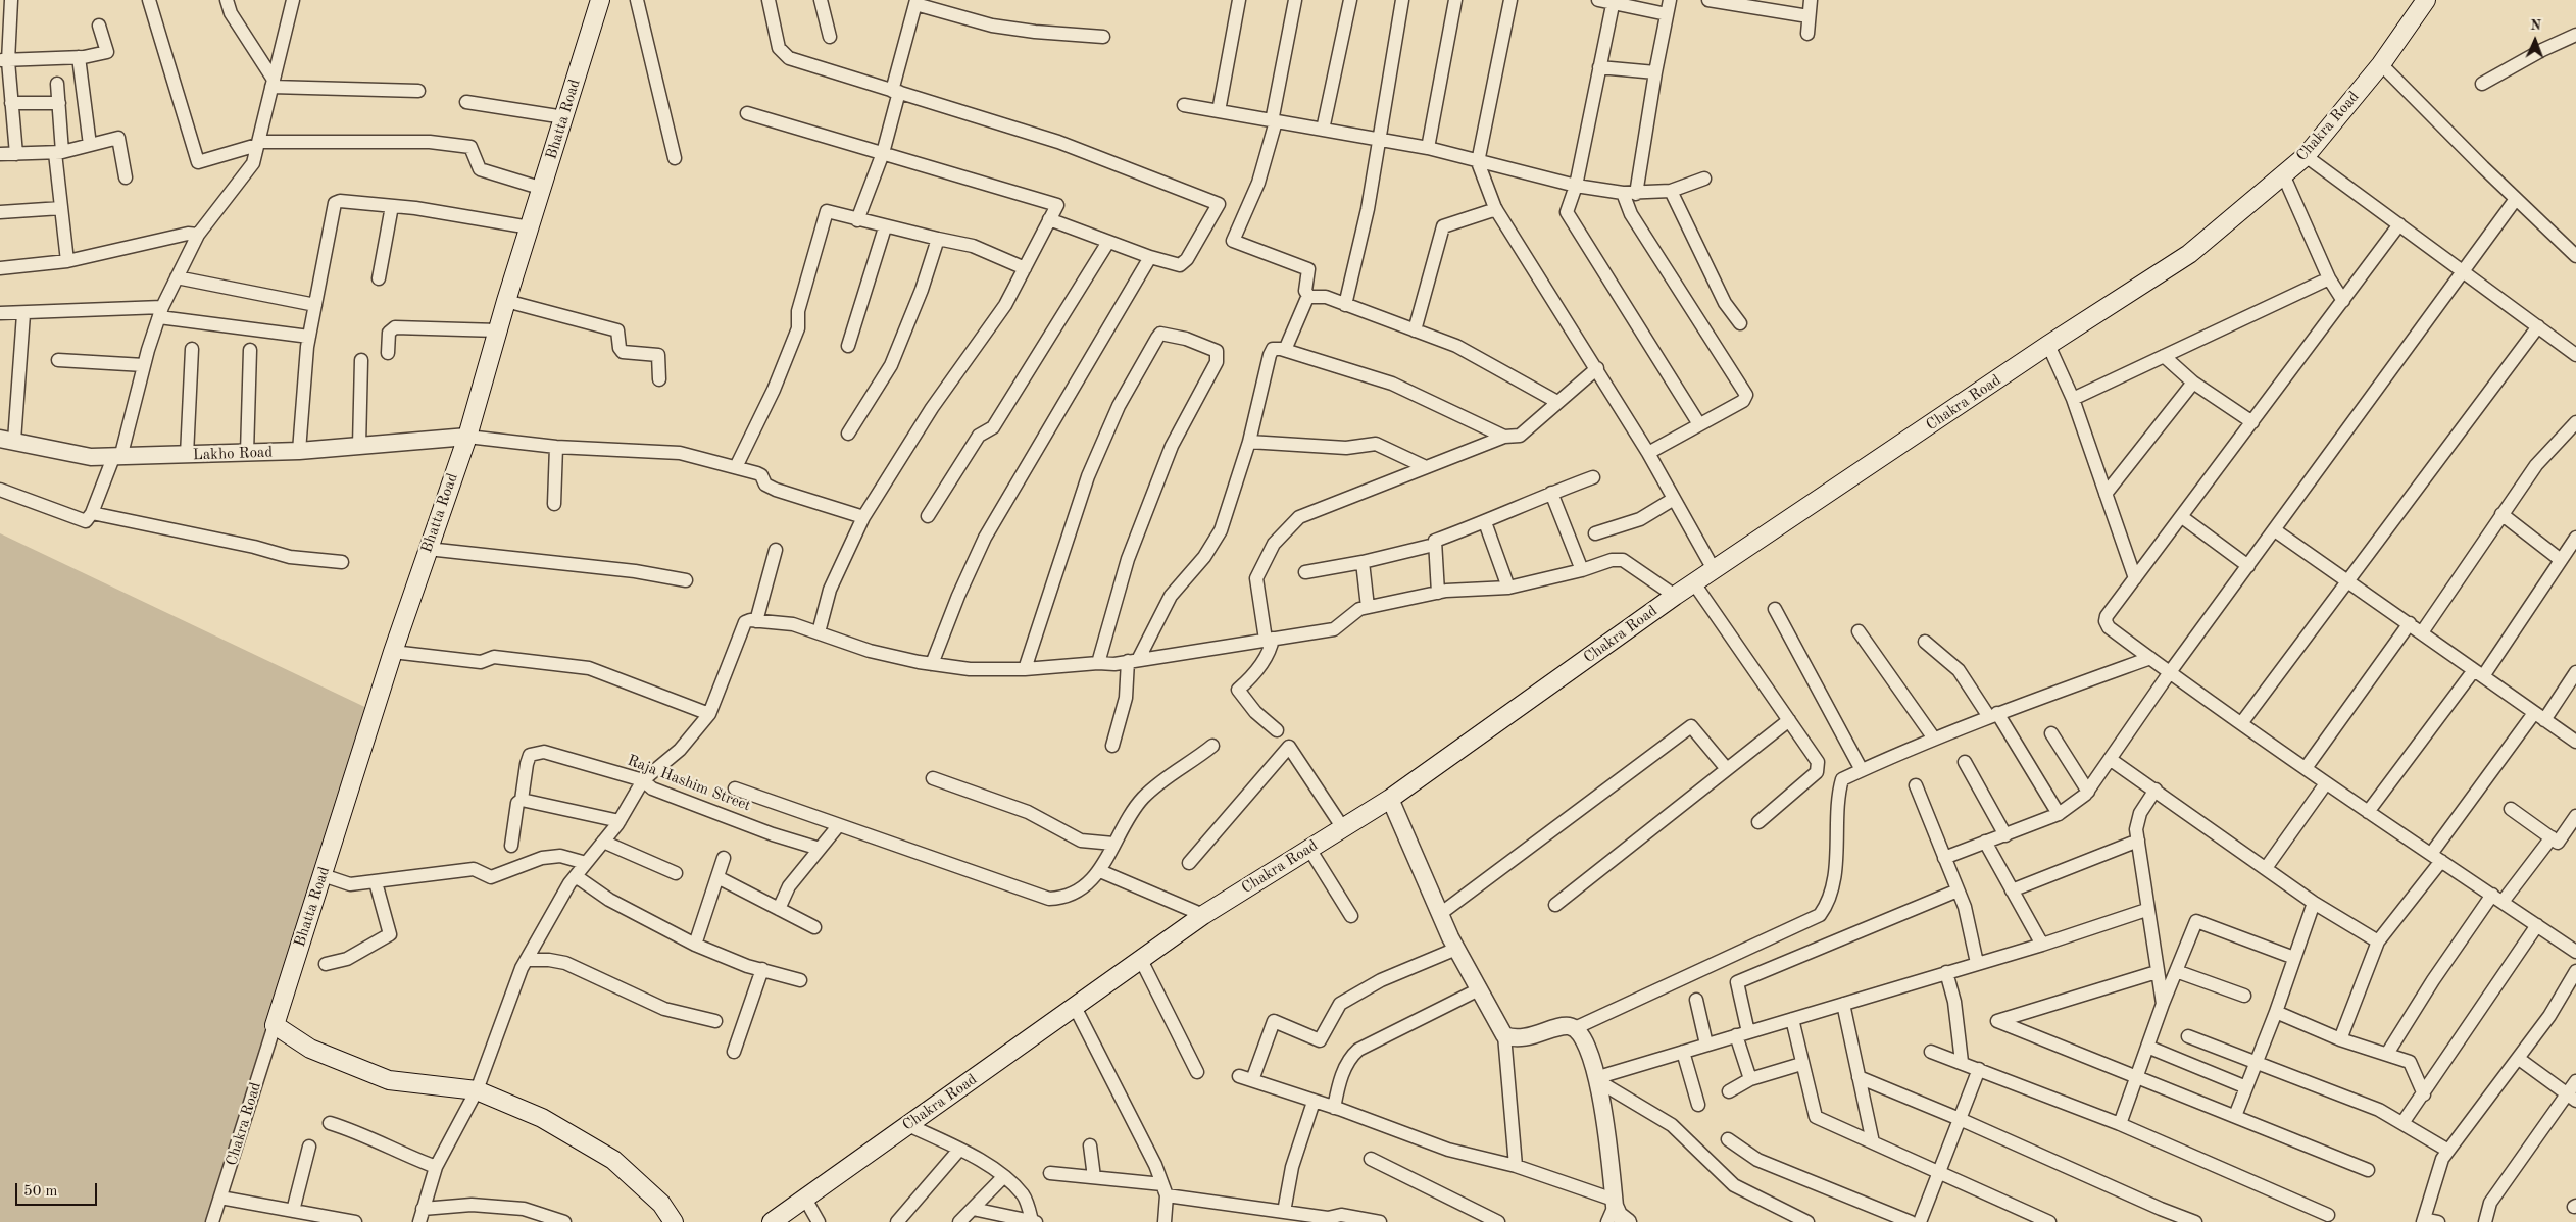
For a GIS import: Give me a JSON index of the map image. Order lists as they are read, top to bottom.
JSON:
{
  "streets": {
    "main road": ["Bhatta Road", "Chakra Road"],
    "street": ["Lakho Road", "Raja Hashim Street"]
  },
  "crossings": [
    ["Bhatta Road", "Chakra Road"],
    ["Bhatta Road", "Lakho Road"]
  ],
  "scale_bar": "50 m",
  "north": "top"
}
